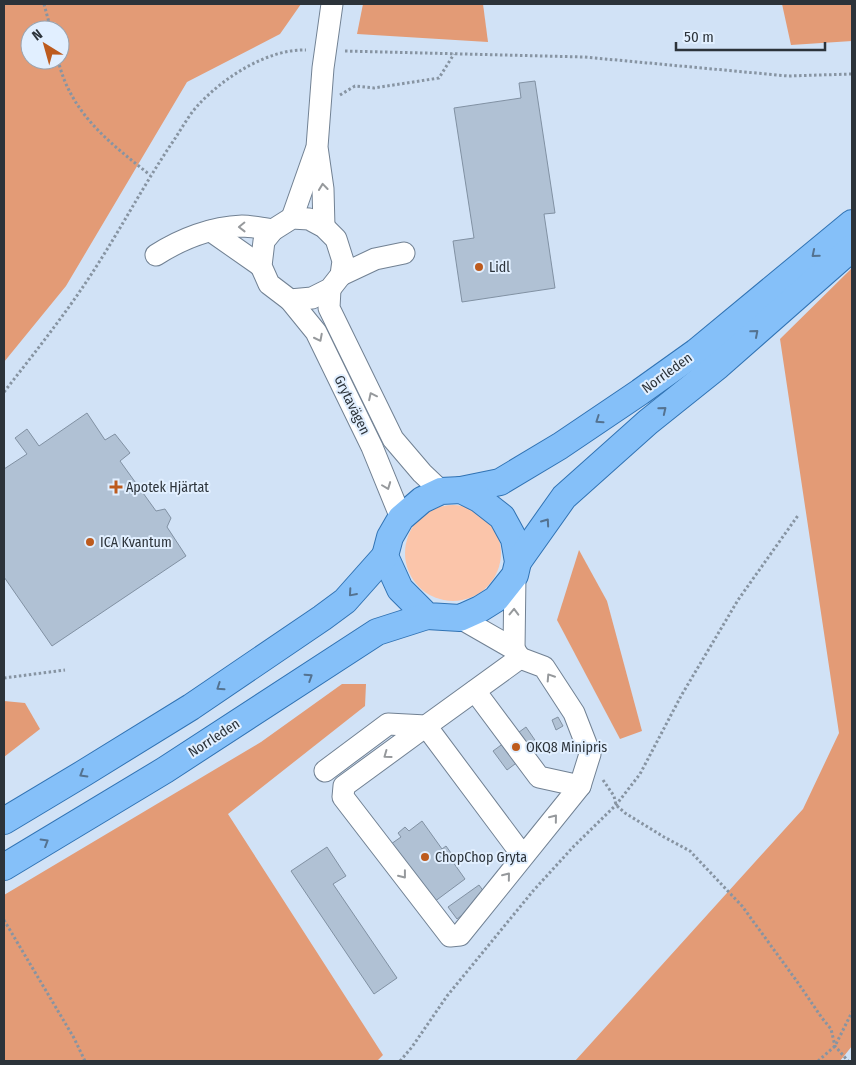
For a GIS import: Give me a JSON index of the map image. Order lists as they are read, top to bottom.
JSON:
{
  "streets": {
    "main road": ["Norrleden"],
    "street": ["Grytavägen"]
  },
  "crossings": [
    ["Norrleden", "Grytavägen"]
  ],
  "places": {
    "other": [
      "Lidl",
      "ICA Kvantum",
      "OKQ8 Minipris",
      "ChopChop Gryta"
    ],
    "health": ["Apotek Hjärtat"]
  },
  "scale_bar": "50 m",
  "north": "top left"
}
